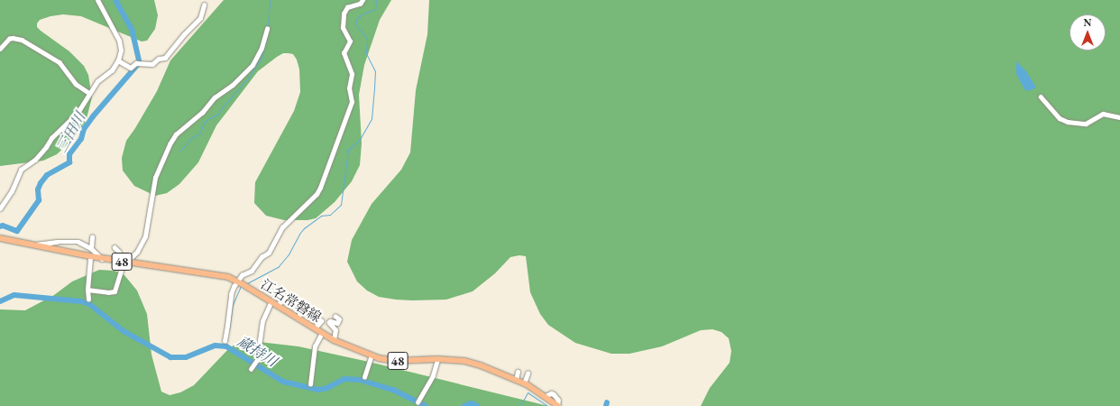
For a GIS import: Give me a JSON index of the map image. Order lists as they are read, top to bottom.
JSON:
{
  "streets": {
    "main road": ["48", "江名常磐線"]
  },
  "water": ["三田川", "蔵持川"],
  "north": "top"
}
